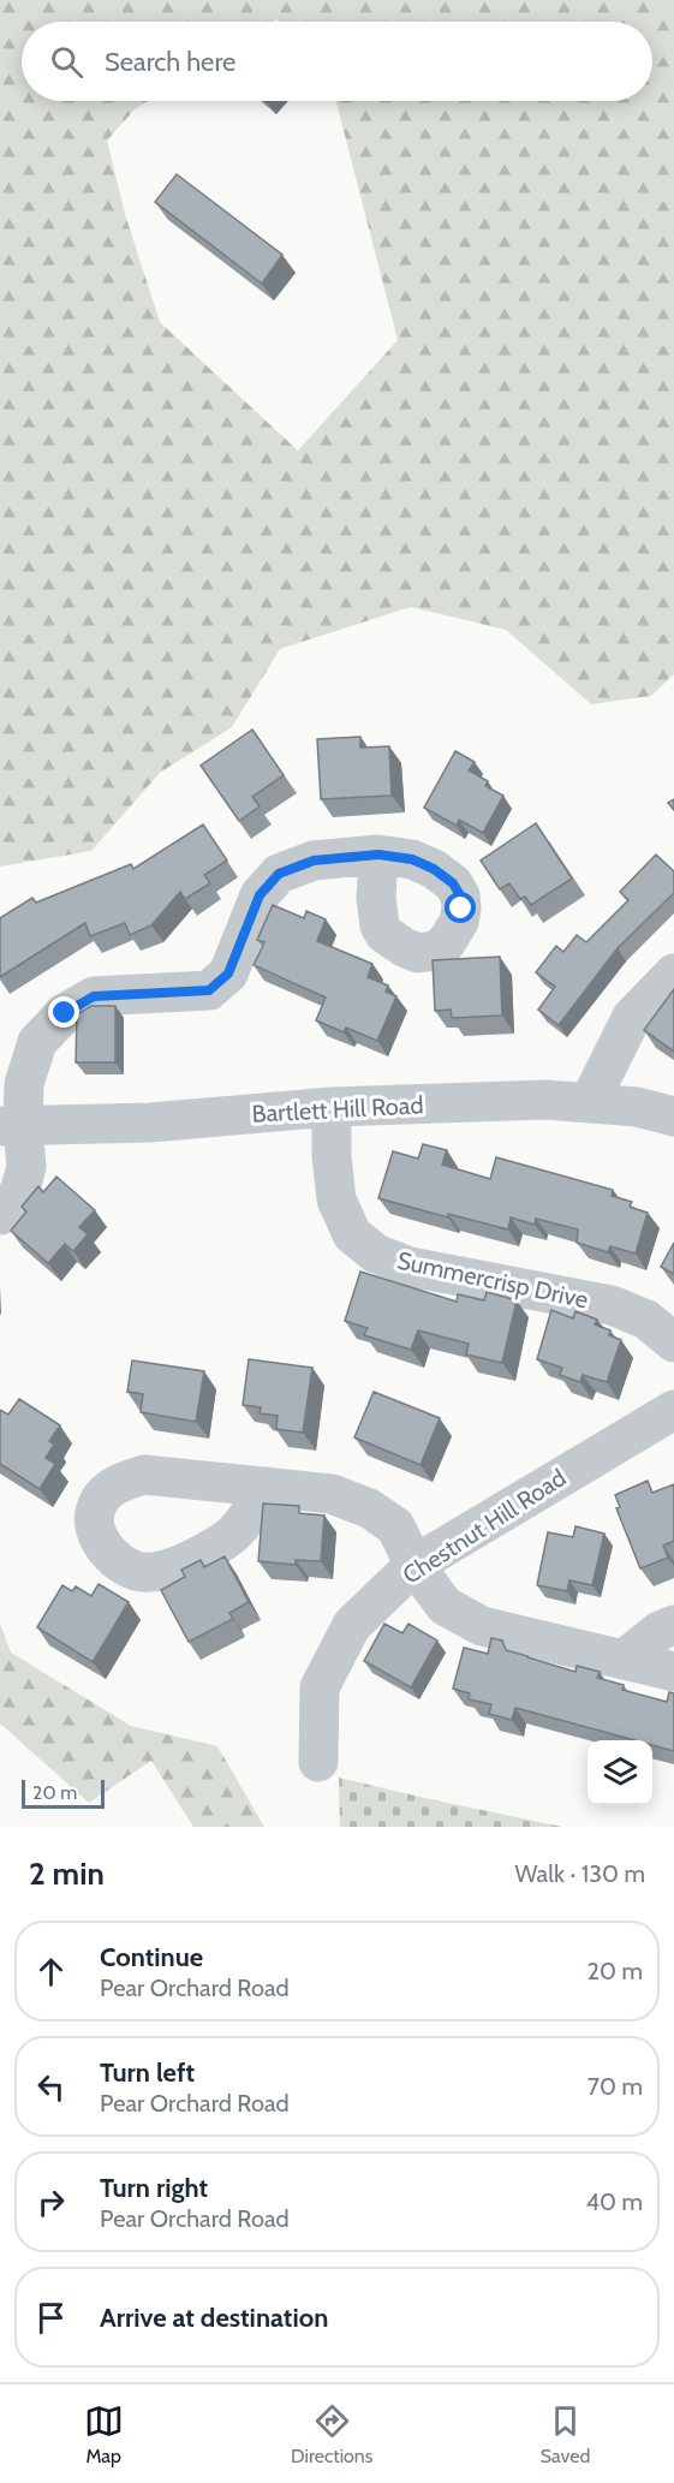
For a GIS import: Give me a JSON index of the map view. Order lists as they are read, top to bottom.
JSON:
{
  "streets": {
    "street": ["Bartlett Hill Road", "Summercrisp Drive", "Chestnut Hill Road"]
  },
  "crossings": [
    ["Bartlett Hill Road", "Summercrisp Drive"]
  ],
  "scale_bar": "20 m",
  "page": {
    "search": "Search here",
    "scale": "20 m",
    "heading": ["2 min", "Walk · 130 m"],
    "list": [
      ["Continue", "Pear Orchard Road", "20 m"],
      ["Turn left", "Pear Orchard Road", "70 m"],
      ["Turn right", "Pear Orchard Road", "40 m"],
      "Arrive at destination"
    ],
    "nav": ["Map", "Directions", "Saved"]
  }
}
